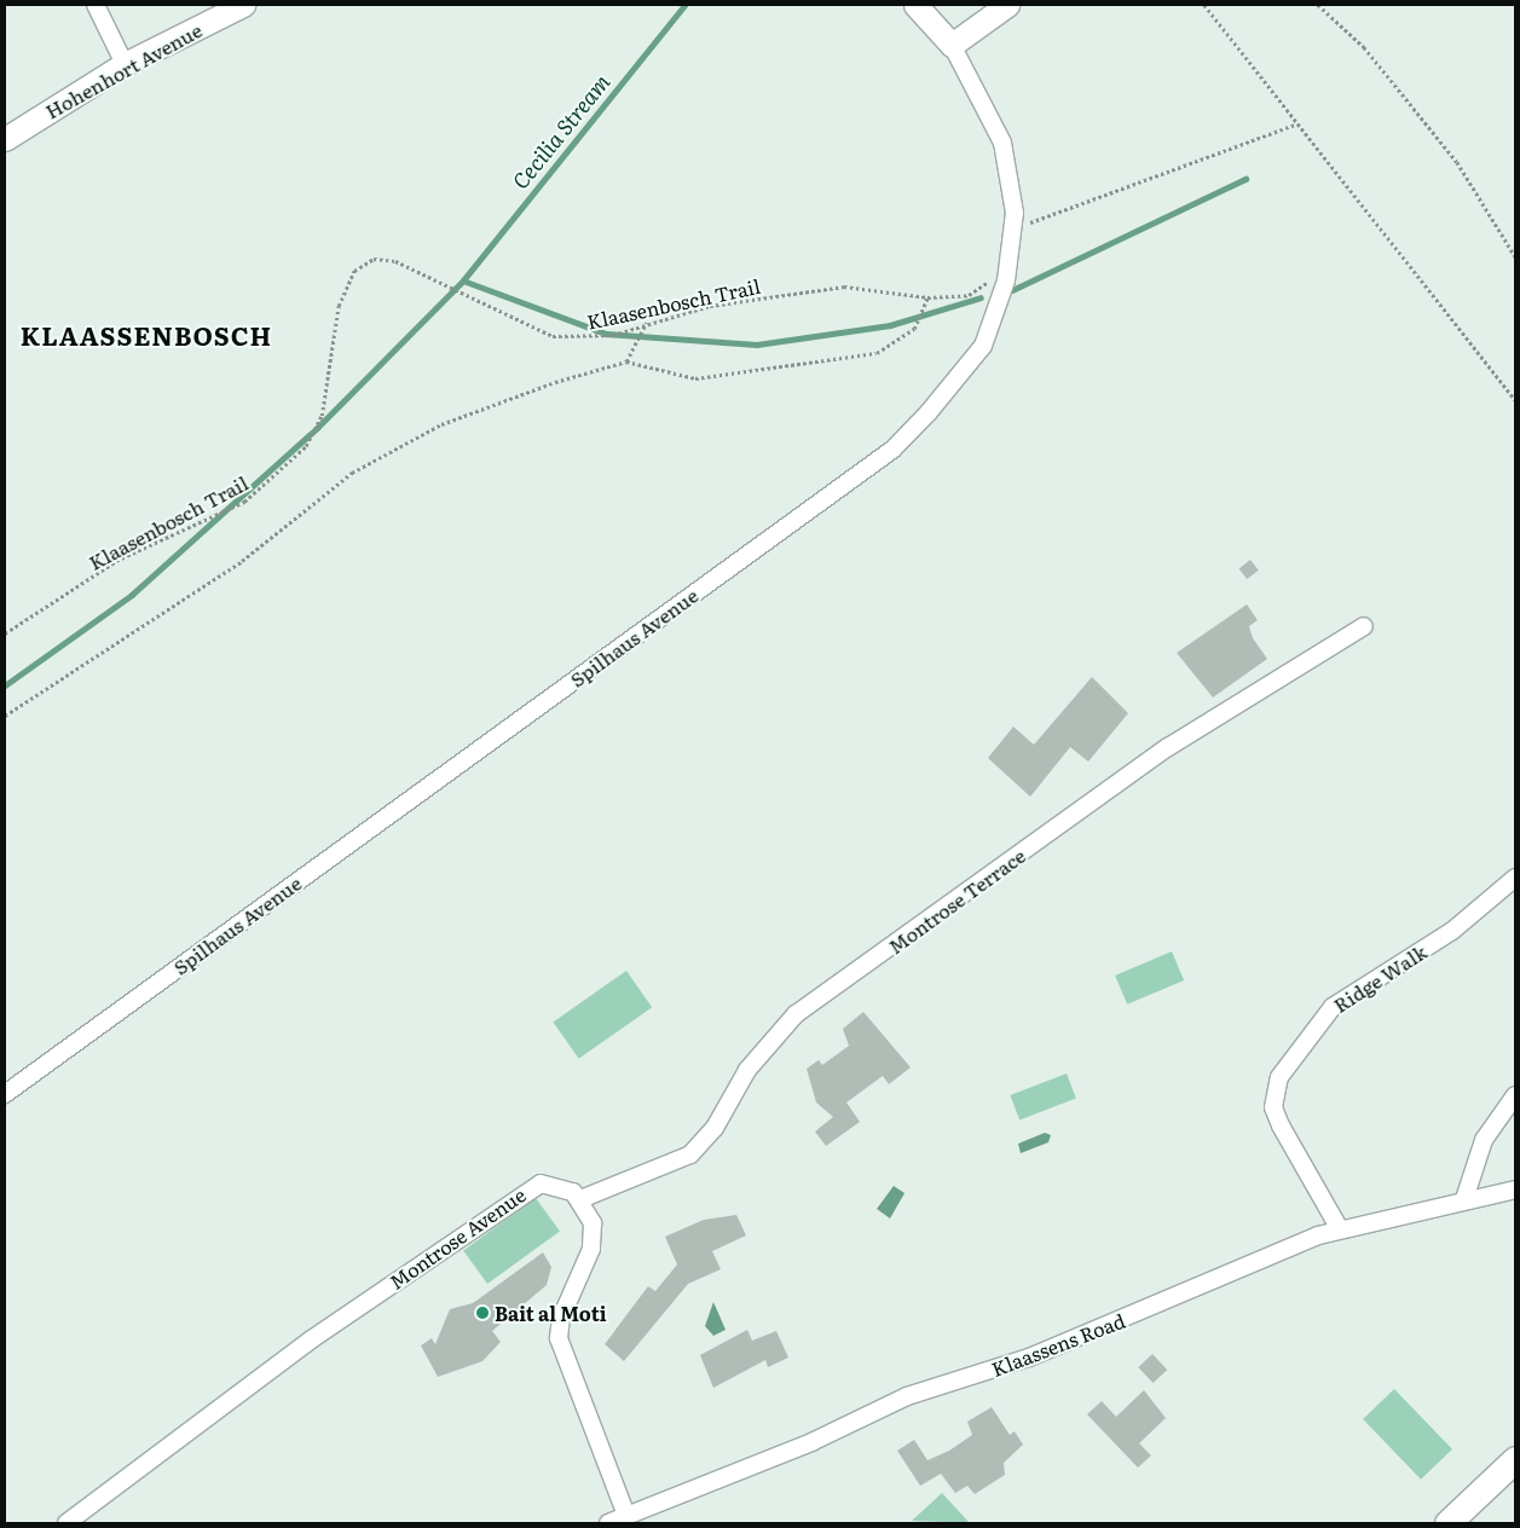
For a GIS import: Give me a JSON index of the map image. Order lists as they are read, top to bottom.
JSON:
{
  "streets": {
    "street": [
      "Hohenhort Avenue",
      "Spilhaus Avenue",
      "Montrose Terrace",
      "Ridge Walk",
      "Montrose Avenue",
      "Klaassens Road"
    ],
    "path": ["Klaasenbosch Trail"]
  },
  "crossings": [
    ["Montrose Terrace", "Montrose Avenue"],
    ["Ridge Walk", "Klaassens Road"]
  ],
  "districts": ["KLAASSENBOSCH"],
  "water": ["Cecilia Stream"],
  "places": ["Bait al Moti"]
}
